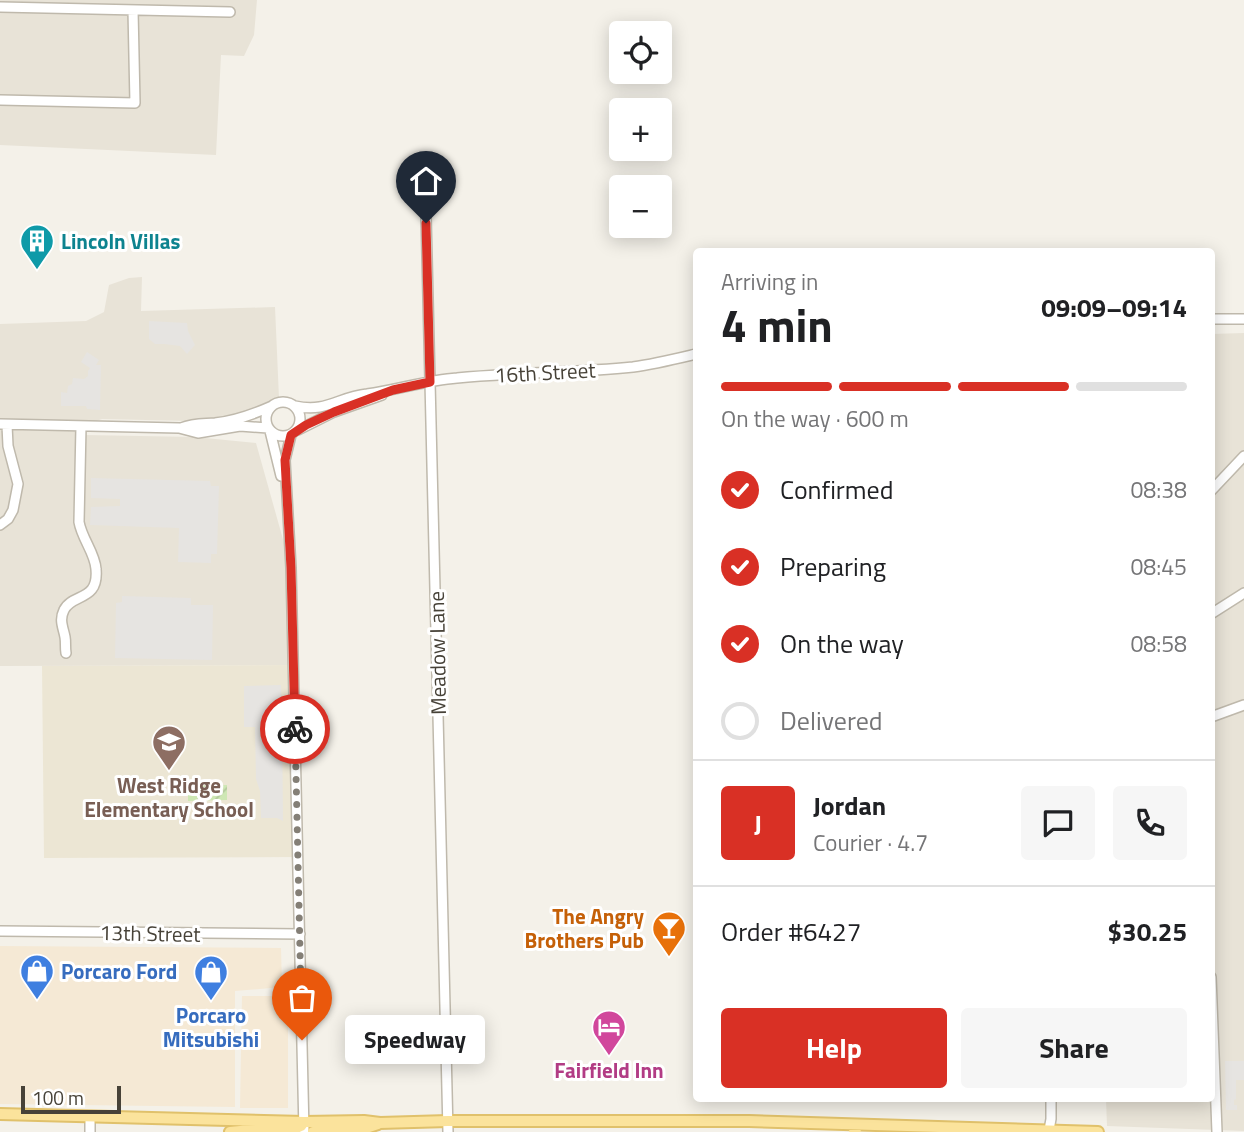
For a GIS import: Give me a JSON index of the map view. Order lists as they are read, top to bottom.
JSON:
{
  "streets": {
    "street": ["16th Street", "Meadow Lane", "13th Street"]
  },
  "crossings": [
    ["16th Street", "Meadow Lane"]
  ],
  "places": {
    "building": ["Lincoln Villas"],
    "school or university": ["West Ridge Elementary School"],
    "bar": ["The Angry Brothers Pub"],
    "shop": ["Porcaro Ford", "Porcaro Mitsubishi"],
    "other": ["Speedway"],
    "hotel": ["Fairfield Inn"]
  },
  "scale_bar": "100 m",
  "page": {
    "map_buttons": ["+", "−"],
    "heading": ["4 min", "Arriving in", "09:09–09:14"],
    "panel": [
      "Jordan",
      "Courier · 4.7",
      "Order #6427",
      "$30.25"
    ],
    "bar": "On the way · 600 m",
    "list": [
      ["Confirmed", "08:38"],
      ["Preparing", "08:45"],
      ["On the way", "08:58"],
      "Delivered"
    ],
    "round": "J",
    "buttons": ["Help", "Share"],
    "bubble": "Speedway",
    "scale": "100 m"
  }
}
